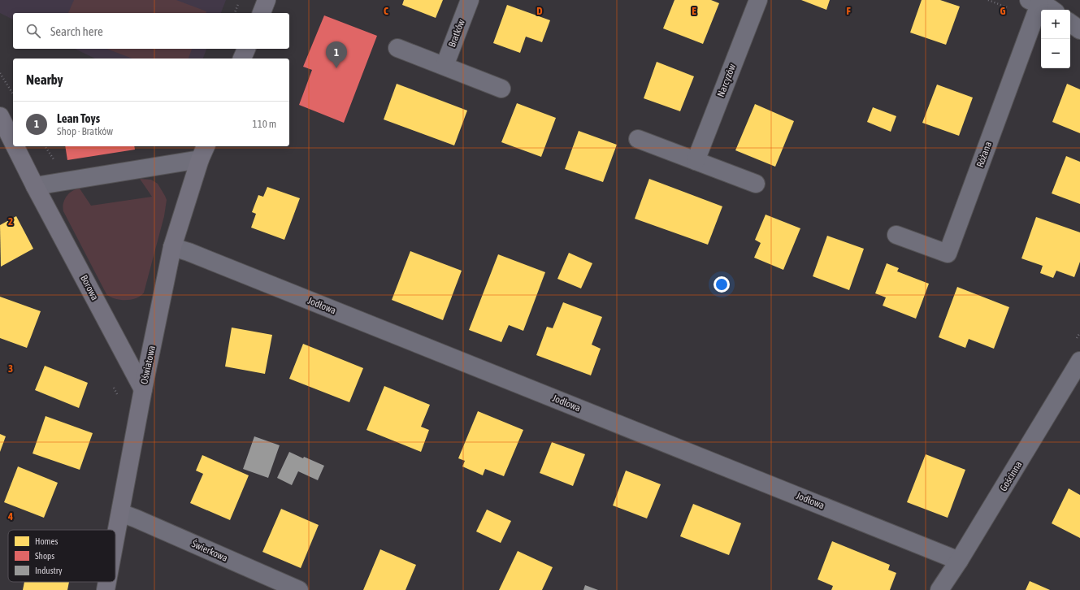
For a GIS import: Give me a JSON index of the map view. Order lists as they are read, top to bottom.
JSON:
{
  "streets": {
    "street": [
      "Bratków",
      "Narcyzów",
      "Różana",
      "Borowa",
      "Jodłowa",
      "Oświatowa",
      "Gościnna",
      "Świerkowa"
    ]
  },
  "crossings": [
    ["Borowa", "Oświatowa"],
    ["Jodłowa", "Oświatowa"],
    ["Jodłowa", "Gościnna"],
    ["Oświatowa", "Świerkowa"]
  ],
  "legend": ["Homes", "Shops", "Industry"],
  "page": {
    "map_buttons": ["+", "−"],
    "search": "Search here",
    "pins": "1",
    "heading": "Nearby",
    "list": [
      {
        "mark": "1",
        "name": "Lean Toys",
        "note": "Shop · Bratków",
        "value": "110 m"
      }
    ]
  },
  "grid": {
    "columns": [
      "C",
      "D",
      "E",
      "F",
      "G"
    ],
    "rows": ["2", "3", "4"]
  }
}
